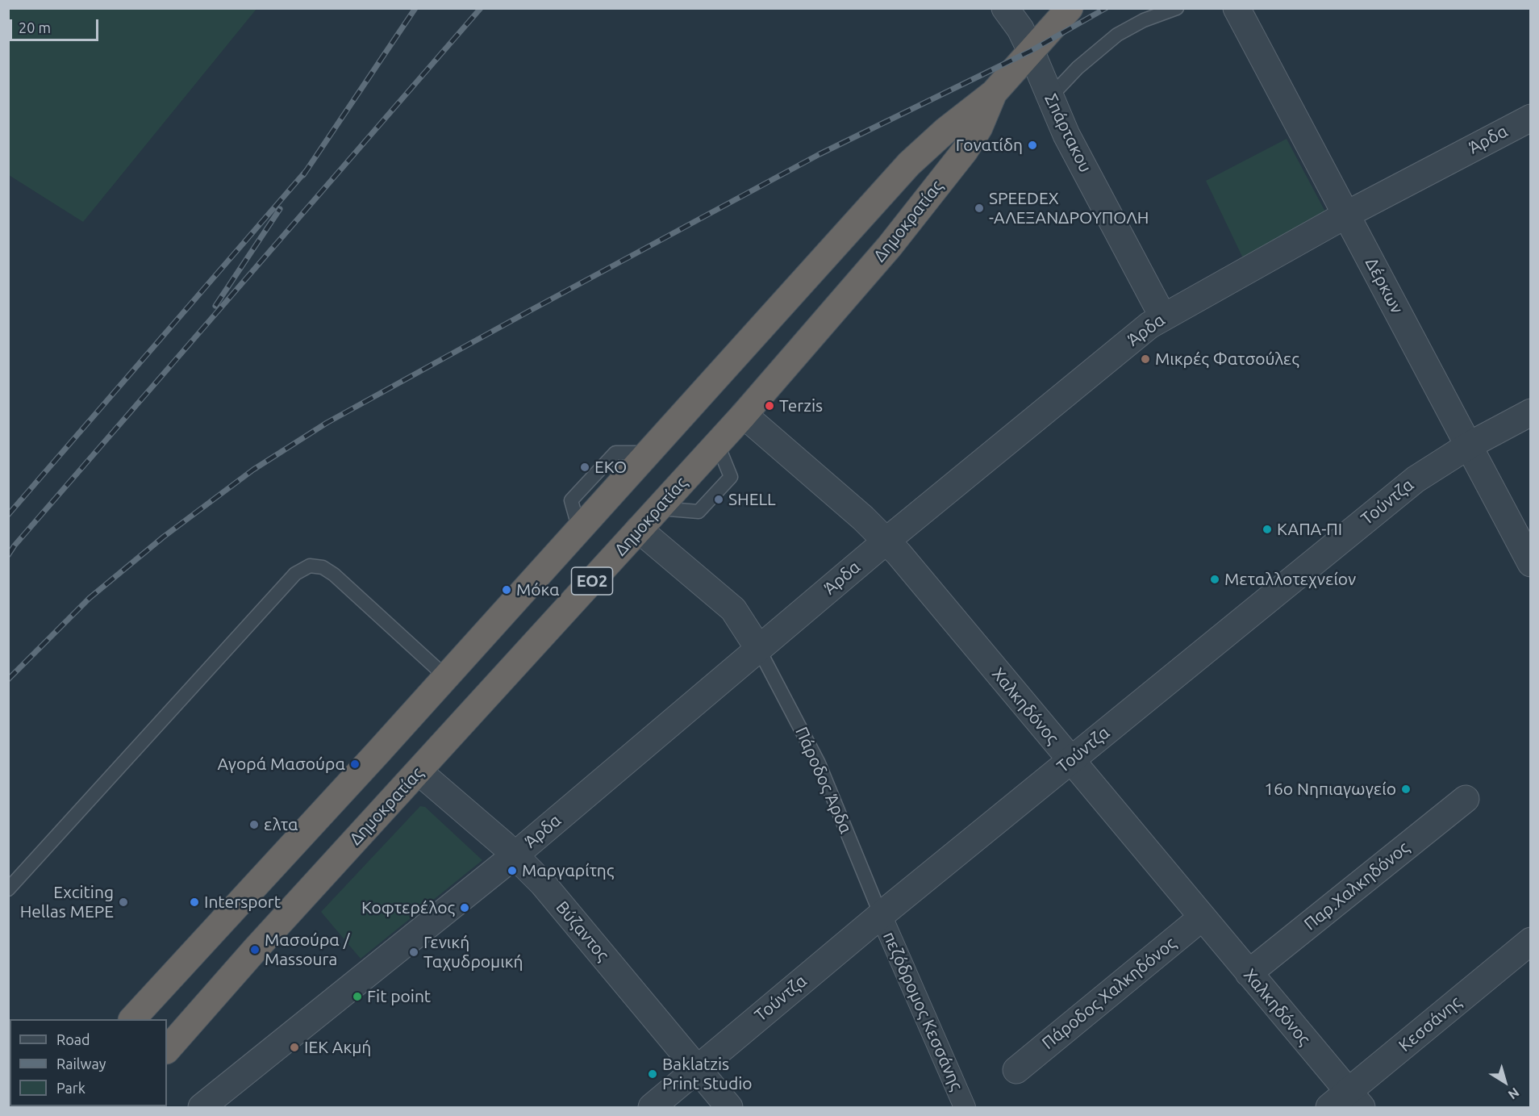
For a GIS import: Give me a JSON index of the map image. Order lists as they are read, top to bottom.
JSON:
{
  "streets": {
    "highway": ["Δημοκρατίας", "ΕΟ2"],
    "street": [
      "Σπάρτακου",
      "Άρδα",
      "Δέρκων",
      "Τούντζα",
      "Χαλκηδόνος",
      "Παρ.Χαλκηδόνος",
      "Βύζαντος",
      "Πάροδος Χαλκηδόνος",
      "πεζόδρομος Κεσσάνης",
      "Κεσσάνης"
    ],
    "lane": ["Πάροδος Άρδα"]
  },
  "crossings": [
    ["Σπάρτακου", "Άρδα"],
    ["Σπάρτακου", "Δημοκρατίας"],
    ["Άρδα", "Δέρκων"],
    ["Άρδα", "Χαλκηδόνος"],
    ["Άρδα", "Πάροδος Άρδα"],
    ["Άρδα", "Βύζαντος"],
    ["Δημοκρατίας", "Χαλκηδόνος"],
    ["Δημοκρατίας", "Βύζαντος"],
    ["Δέρκων", "Τούντζα"],
    ["Τούντζα", "Χαλκηδόνος"],
    ["Τούντζα", "Πάροδος Άρδα"],
    ["Τούντζα", "Βύζαντος"],
    ["Τούντζα", "πεζόδρομος Κεσσάνης"],
    ["Χαλκηδόνος", "Παρ.Χαλκηδόνος"],
    ["Χαλκηδόνος", "Πάροδος Χαλκηδόνος"],
    ["Χαλκηδόνος", "Κεσσάνης"],
    ["Πάροδος Άρδα", "πεζόδρομος Κεσσάνης"]
  ],
  "places": [
    "Γονατίδη",
    "SPEEDEX -ΑΛΕΞΑΝΔΡΟΥΠΟΛΗ",
    "Μικρές Φατσούλες",
    "Terzis",
    "EKO",
    "SHELL",
    "ΚΑΠΑ-ΠΙ",
    "Μεταλλοτεχνείον",
    "Μόκα",
    "Αγορά Μασούρα",
    "16ο Νηπιαγωγείο",
    "ελτα",
    "Μαργαρίτης",
    "Exciting Hellas MEPE",
    "Intersport",
    "Κοφτερέλος",
    "Μασούρα / Massoura",
    "Γενική Ταχυδρομική",
    "Fit point",
    "ΙΕΚ Ακμή",
    "Baklatzis Print Studio"
  ],
  "legend": ["Road", "Railway", "Park"],
  "scale_bar": "20 m",
  "north": "bottom right"
}
